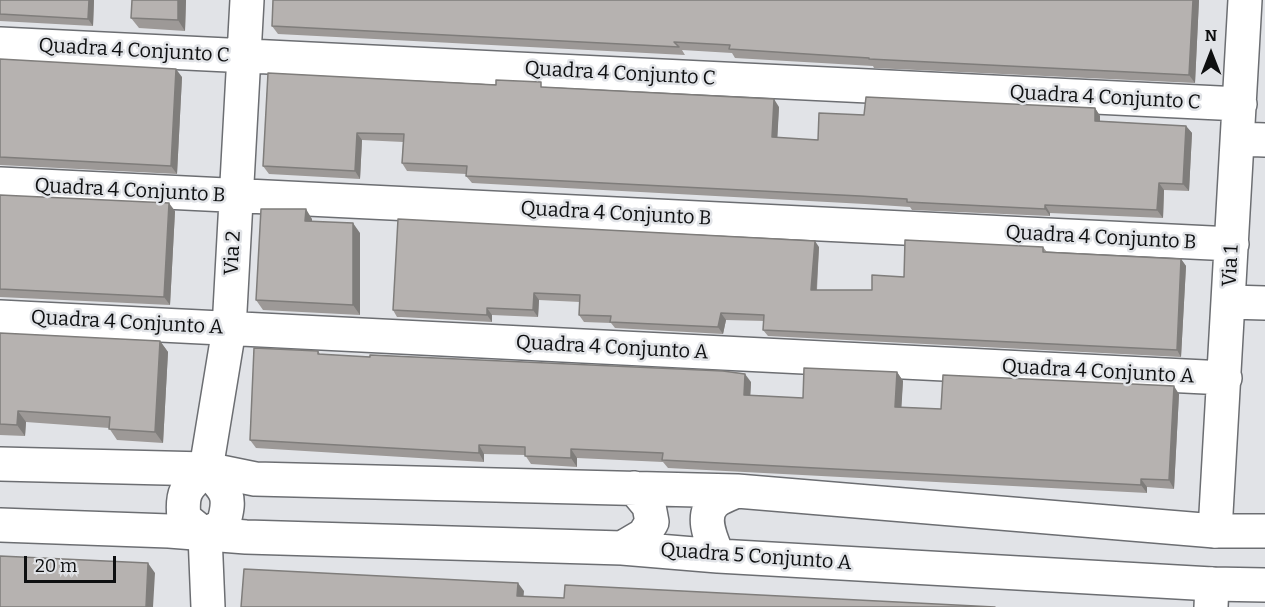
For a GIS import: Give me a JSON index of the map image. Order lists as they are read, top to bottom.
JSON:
{
  "streets": {
    "street": [
      "Quadra 4 Conjunto C",
      "Quadra 4 Conjunto B",
      "Via 2",
      "Via 1",
      "Quadra 4 Conjunto A",
      "Quadra 5 Conjunto A"
    ]
  },
  "crossings": [
    ["Quadra 4 Conjunto C", "Via 2"],
    ["Quadra 4 Conjunto C", "Via 1"],
    ["Quadra 4 Conjunto B", "Via 2"],
    ["Quadra 4 Conjunto B", "Via 1"],
    ["Via 2", "Quadra 4 Conjunto A"],
    ["Via 1", "Quadra 4 Conjunto A"]
  ],
  "scale_bar": "20 m",
  "north": "top"
}
